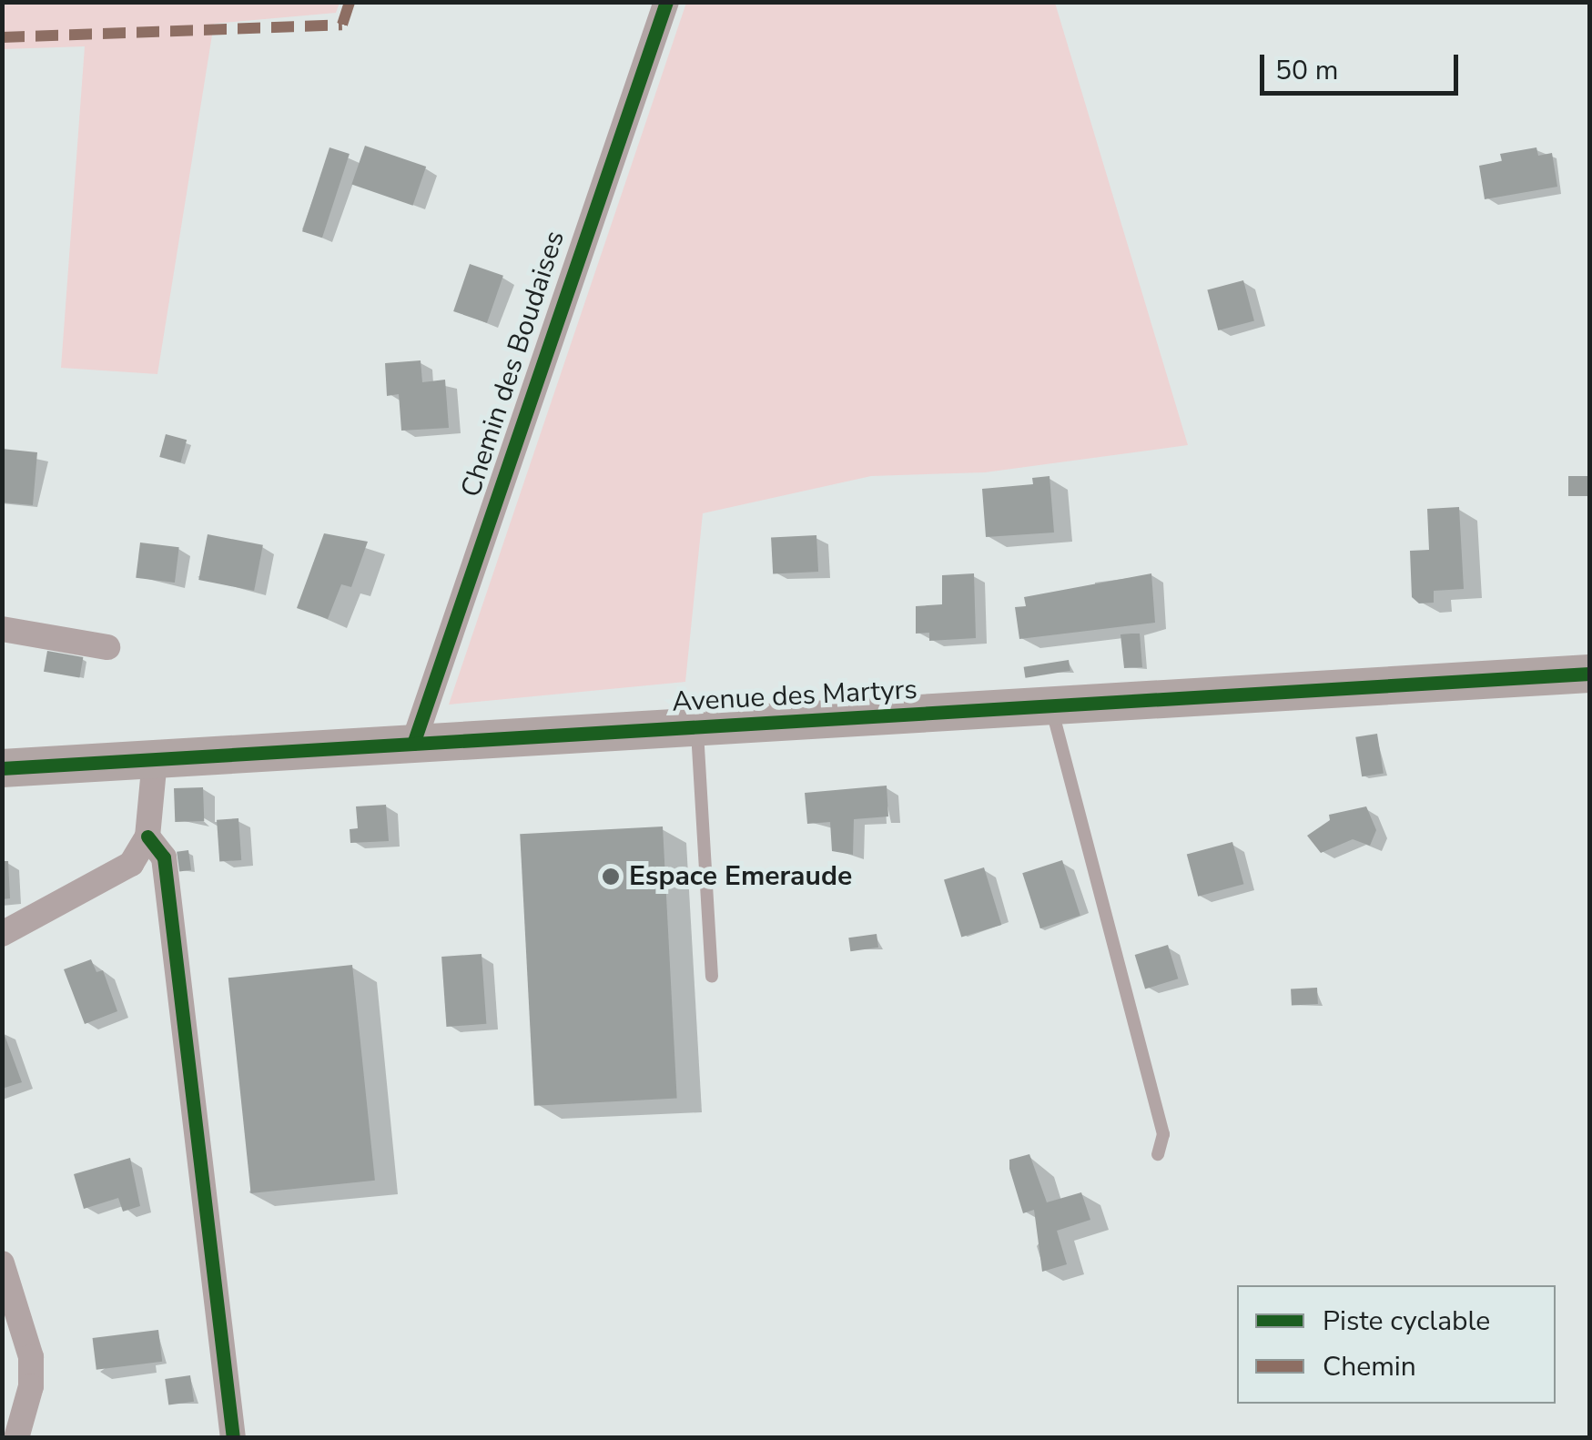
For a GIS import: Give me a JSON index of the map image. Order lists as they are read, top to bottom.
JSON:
{
  "streets": {
    "main road": ["Avenue des Martyrs"],
    "street": ["Chemin des Boudaises"]
  },
  "crossings": [
    ["Chemin des Boudaises", "Avenue des Martyrs"]
  ],
  "places": ["Espace Emeraude"],
  "legend": ["Piste cyclable", "Chemin"],
  "scale_bar": "50 m"
}
